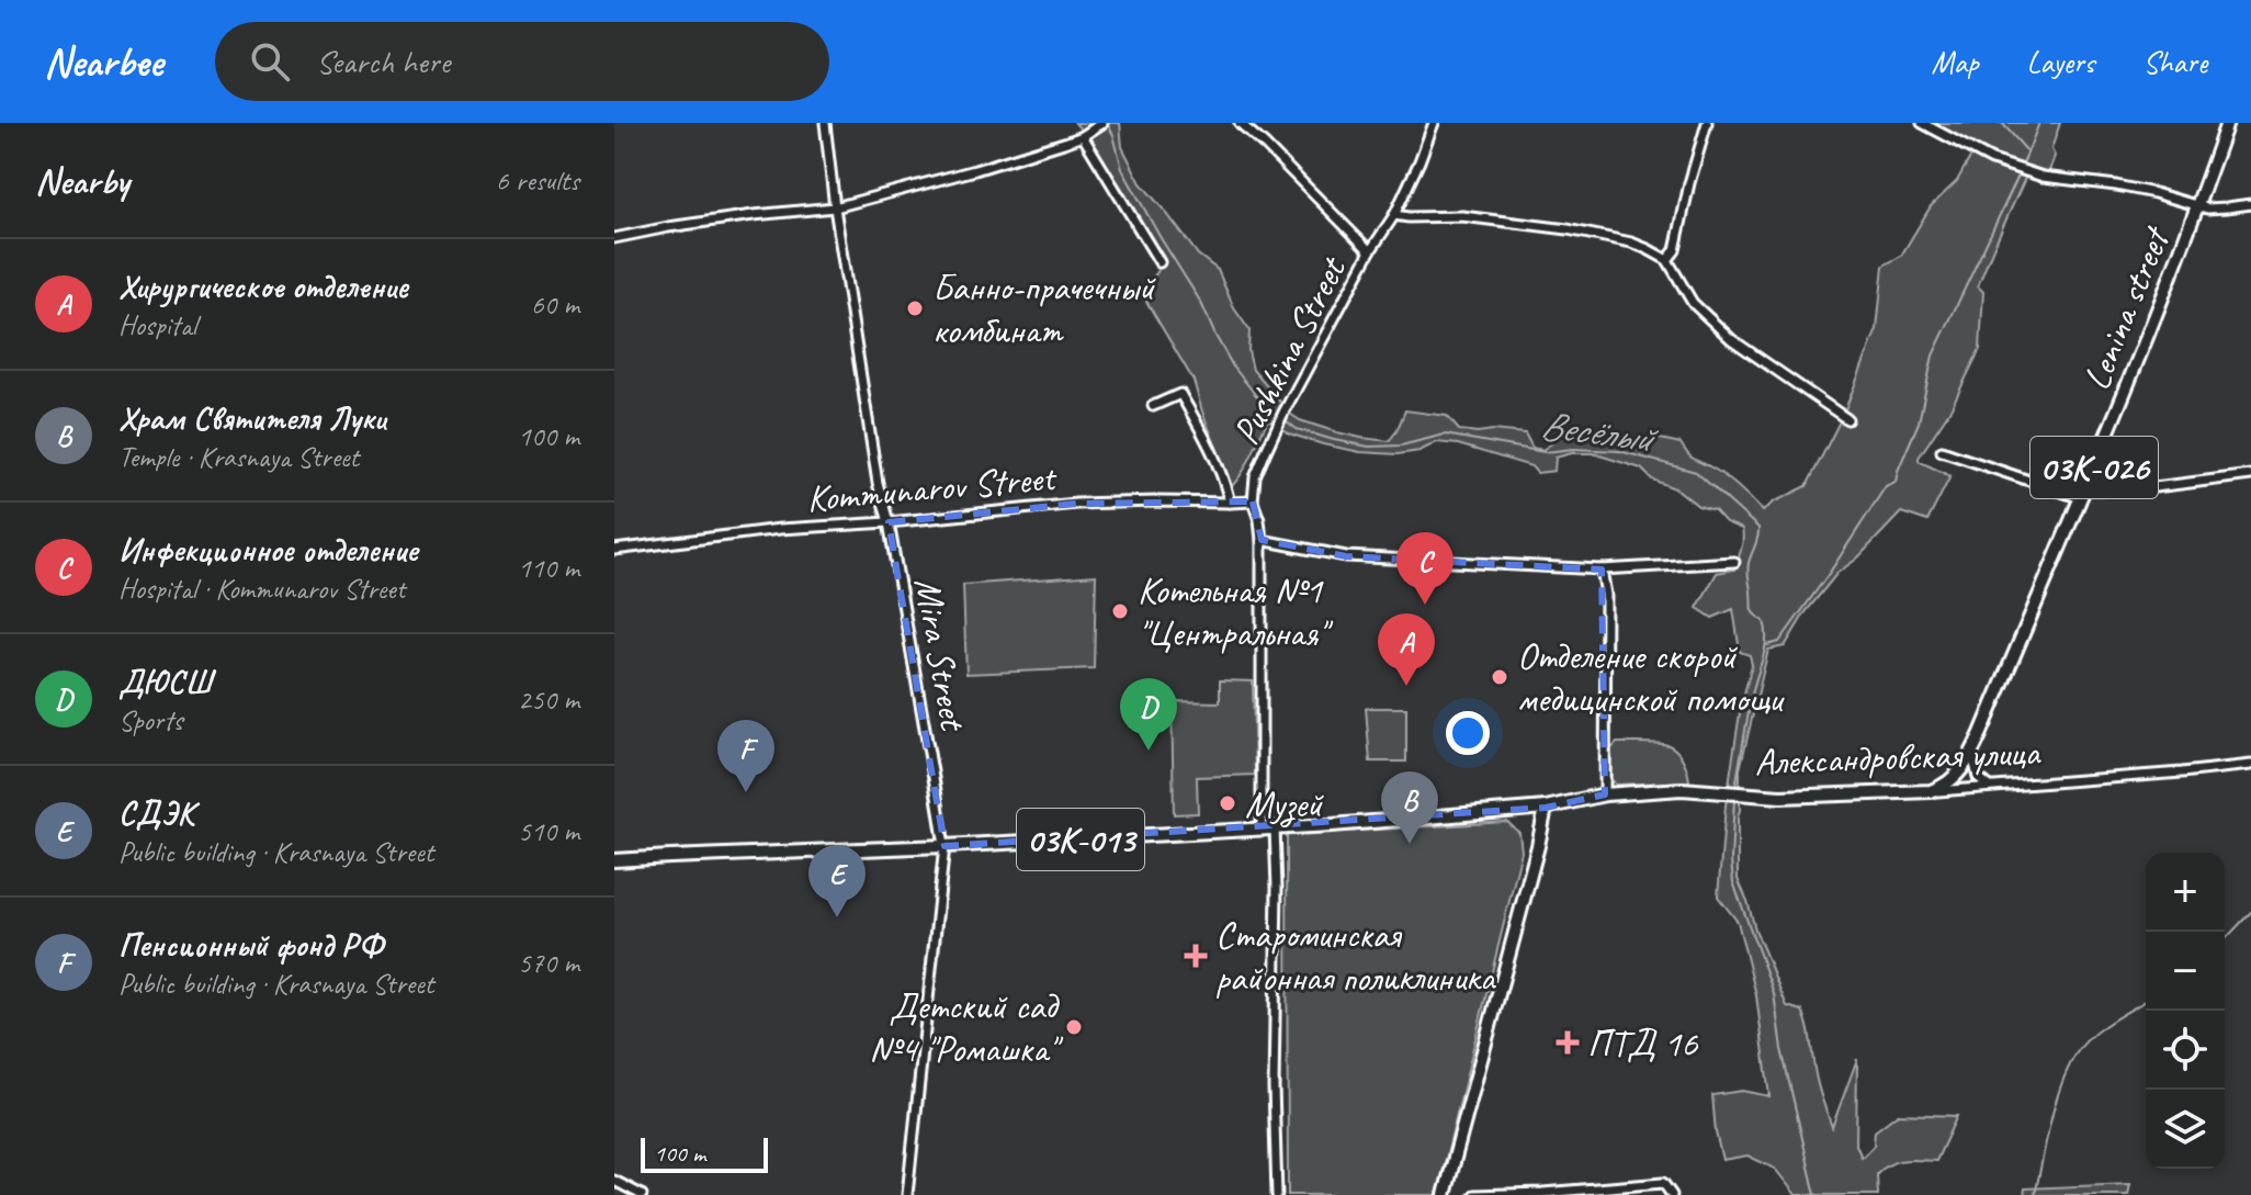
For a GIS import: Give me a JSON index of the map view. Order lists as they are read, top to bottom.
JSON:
{
  "streets": {
    "main road": [
      "Lenina street",
      "03К-026",
      "Александровская улица",
      "03К-013"
    ],
    "street": ["Pushkina Street", "Kommunarov Street", "Mira Street"]
  },
  "crossings": [
    ["Lenina street", "Александровская улица"],
    ["Pushkina Street", "Kommunarov Street"],
    ["Pushkina Street", "03К-013"],
    ["Kommunarov Street", "Mira Street"],
    ["Mira Street", "03К-013"],
    ["Александровская улица", "03К-013"]
  ],
  "water": ["Весёлый"],
  "places": {
    "other": [
      "Банно-прачечный комбинат",
      "Котельная №1 \"Центральная\"",
      "Отделение скорой медицинской помощи",
      "Музей",
      "Детский сад №4 \"Ромашка\""
    ],
    "health": ["Староминская районная поликлиника", "ПТД 16"]
  },
  "scale_bar": "100 m",
  "page": {
    "header": "Nearbee",
    "search": "Search here",
    "nav": ["Map", "Layers", "Share"],
    "heading": ["Nearby", "6 results"],
    "list": [
      {
        "mark": "A",
        "name": "Хирургическое отделение",
        "note": "Hospital",
        "value": "60 m"
      },
      {
        "mark": "B",
        "name": "Храм Святителя Луки",
        "note": "Temple · Krasnaya Street",
        "value": "100 m"
      },
      {
        "mark": "C",
        "name": "Инфекционное отделение",
        "note": "Hospital · Kommunarov Street",
        "value": "110 m"
      },
      {
        "mark": "D",
        "name": "ДЮСШ",
        "note": "Sports",
        "value": "250 m"
      },
      {
        "mark": "E",
        "name": "СДЭК",
        "note": "Public building · Krasnaya Street",
        "value": "510 m"
      },
      {
        "mark": "F",
        "name": "Пенсионный фонд РФ",
        "note": "Public building · Krasnaya Street",
        "value": "570 m"
      }
    ],
    "pins": [
      "C",
      "A",
      "D",
      "F",
      "B",
      "E"
    ],
    "map_buttons": ["+", "−"],
    "scale": "100 m"
  }
}
